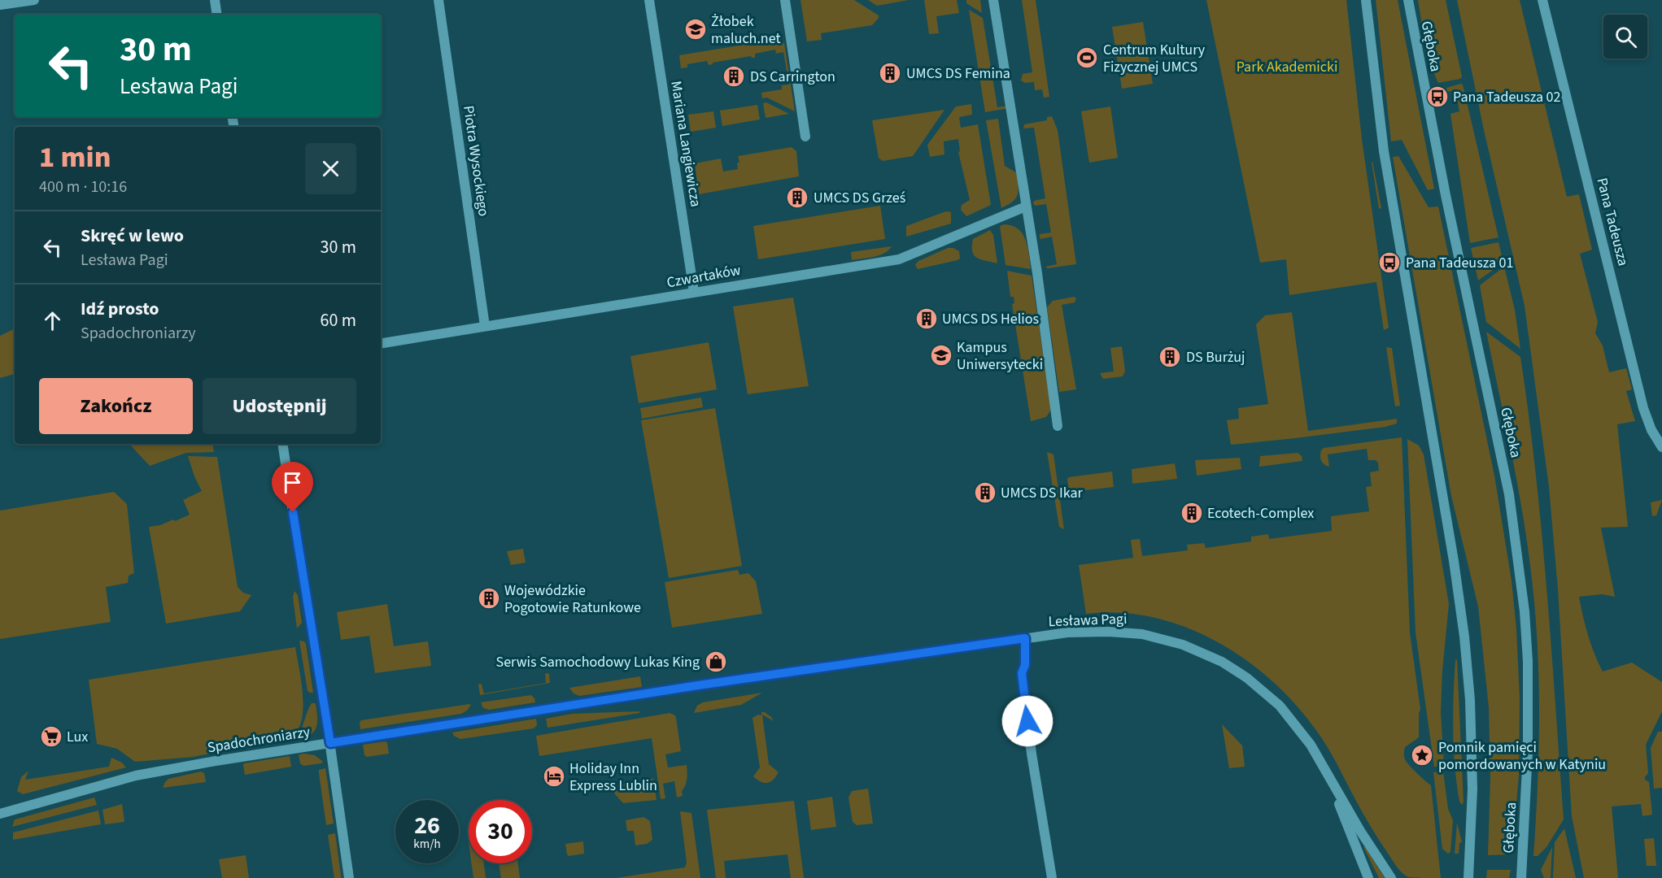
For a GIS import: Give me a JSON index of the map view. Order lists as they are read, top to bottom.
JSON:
{
  "streets": {
    "street": [
      "Głęboka",
      "Mariana Langiewicza",
      "Piotra Wysockiego",
      "Pana Tadeusza",
      "Czwartaków",
      "Lesława Pagi",
      "Spadochroniarzy"
    ]
  },
  "crossings": [
    ["Mariana Langiewicza", "Czwartaków"],
    ["Piotra Wysockiego", "Czwartaków"],
    ["Lesława Pagi", "Spadochroniarzy"]
  ],
  "parks": ["Park Akademicki"],
  "places": {
    "school or university": ["Żłobek maluch.net", "Kampus Uniwersytecki"],
    "sports": ["Centrum Kultury Fizycznej UMCS"],
    "building": [
      "UMCS DS Femina",
      "DS Carrington",
      "UMCS DS Grześ",
      "UMCS DS Helios",
      "DS Burżuj",
      "UMCS DS Ikar",
      "Ecotech-Complex",
      "Wojewódzkie Pogotowie Ratunkowe"
    ],
    "bus stop": ["Pana Tadeusza 02", "Pana Tadeusza 01"],
    "shop": ["Serwis Samochodowy Lukas King"],
    "supermarket": ["Lux"],
    "place": ["Pomnik pamięci pomordowanych w Katyniu"],
    "hotel": ["Holiday Inn Express Lublin"]
  },
  "page": {
    "turn": ["30 m", "Lesława Pagi"],
    "heading": ["1 min", "400 m · 10:16"],
    "list": [
      {
        "name": "Skręć w lewo",
        "note": "Lesława Pagi",
        "value": "30 m"
      },
      {
        "name": "Idź prosto",
        "note": "Spadochroniarzy",
        "value": "60 m"
      }
    ],
    "buttons": ["Zakończ", "Udostępnij"],
    "speed": "26 km/h",
    "limit": "30"
  }
}
